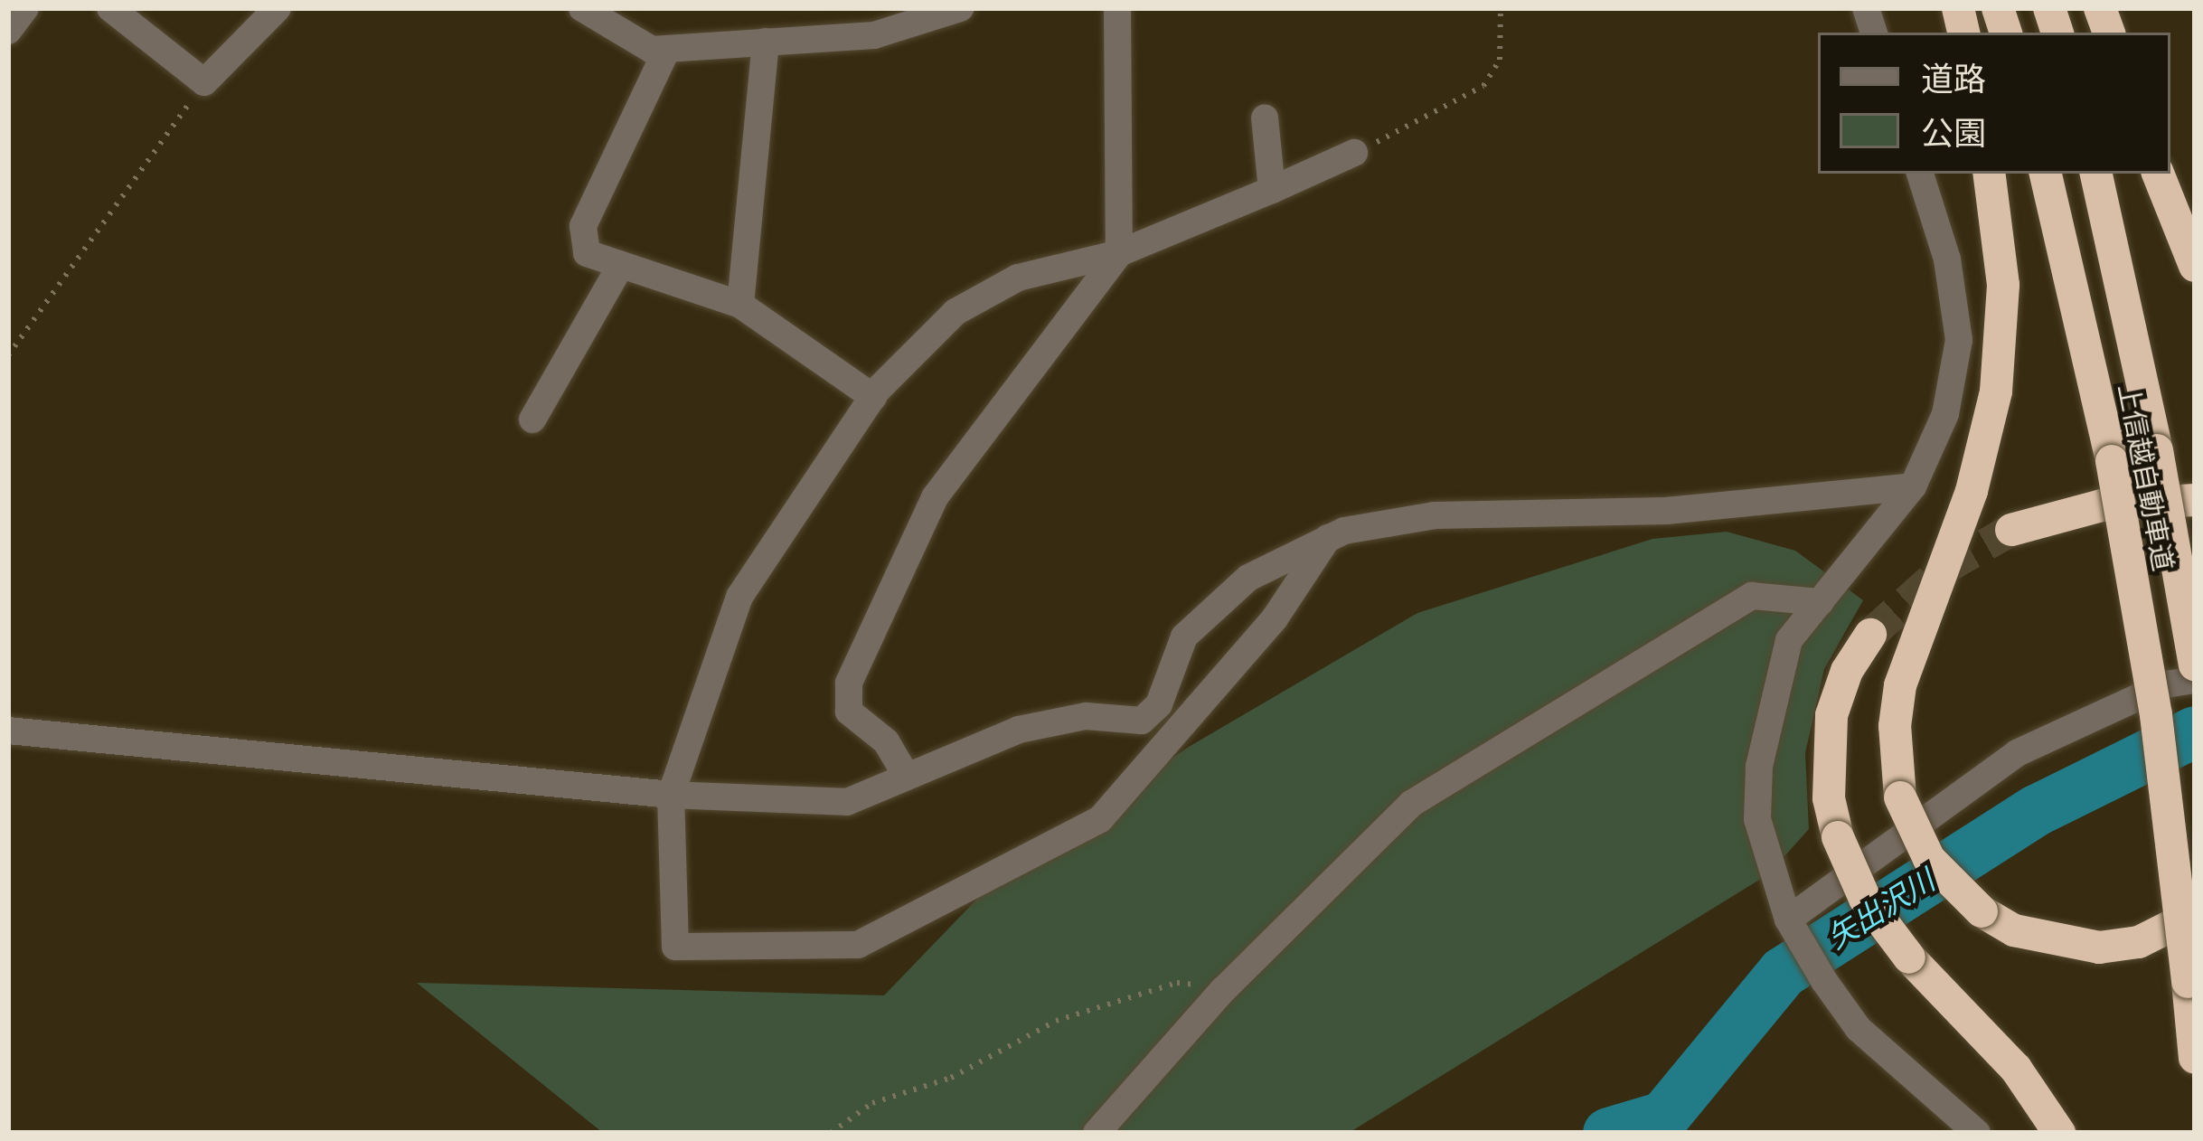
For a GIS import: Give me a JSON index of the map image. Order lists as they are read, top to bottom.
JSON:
{
  "streets": {
    "highway": ["上信越自動車道"]
  },
  "water": ["矢出沢川"],
  "legend": ["道路", "公園"]
}
